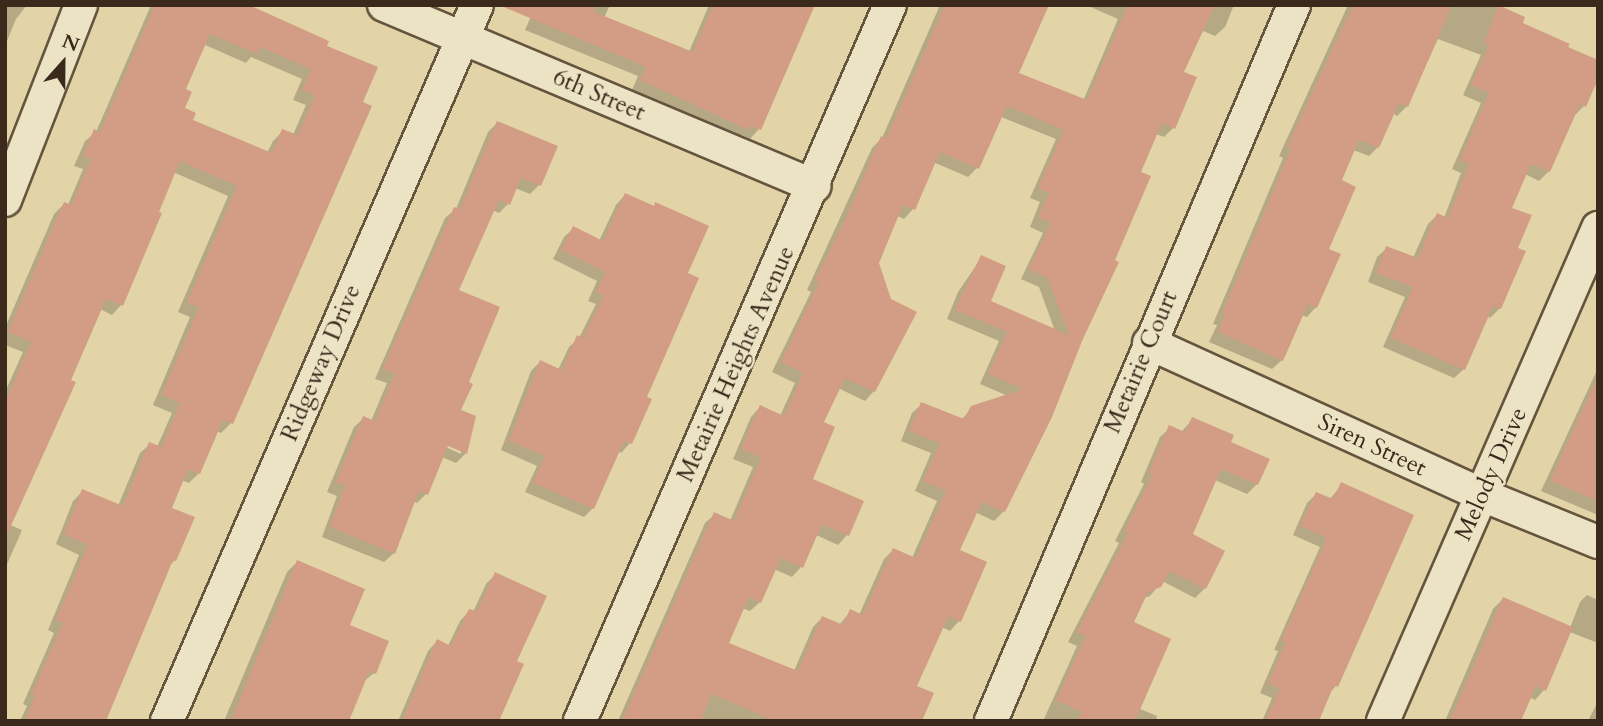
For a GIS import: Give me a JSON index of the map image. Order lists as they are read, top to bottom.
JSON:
{
  "streets": {
    "street": [
      "6th Street",
      "Metairie Court",
      "Ridgeway Drive",
      "Metairie Heights Avenue",
      "Siren Street",
      "Melody Drive"
    ]
  },
  "crossings": [
    ["6th Street", "Ridgeway Drive"],
    ["6th Street", "Metairie Heights Avenue"],
    ["Metairie Court", "Siren Street"],
    ["Siren Street", "Melody Drive"]
  ],
  "north": "top"
}
